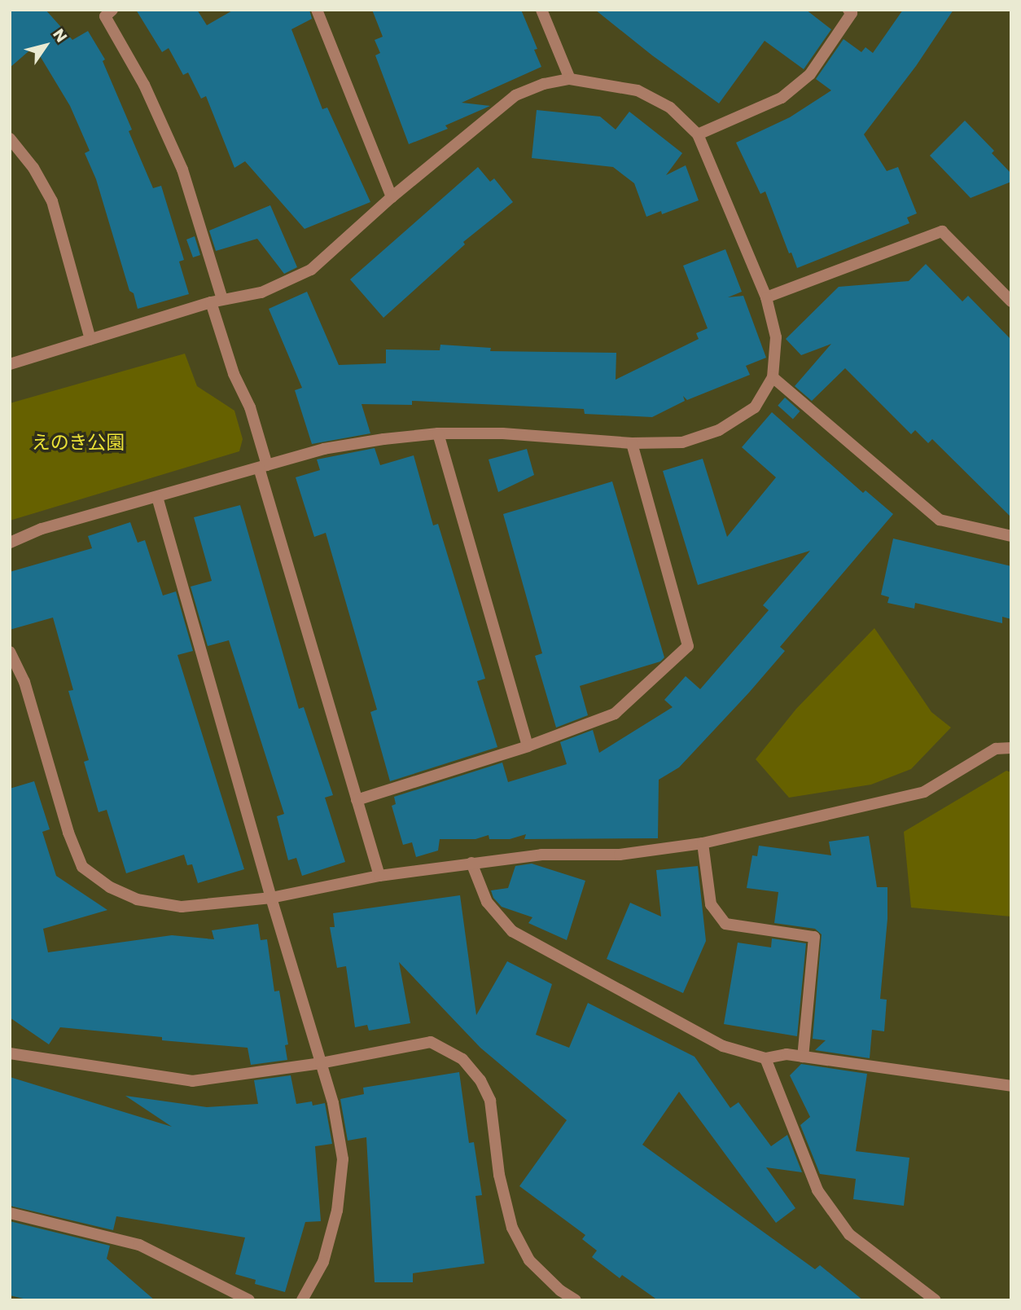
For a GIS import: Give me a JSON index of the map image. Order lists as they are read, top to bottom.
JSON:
{
  "parks": ["えのき公園"],
  "north": "top right"
}
